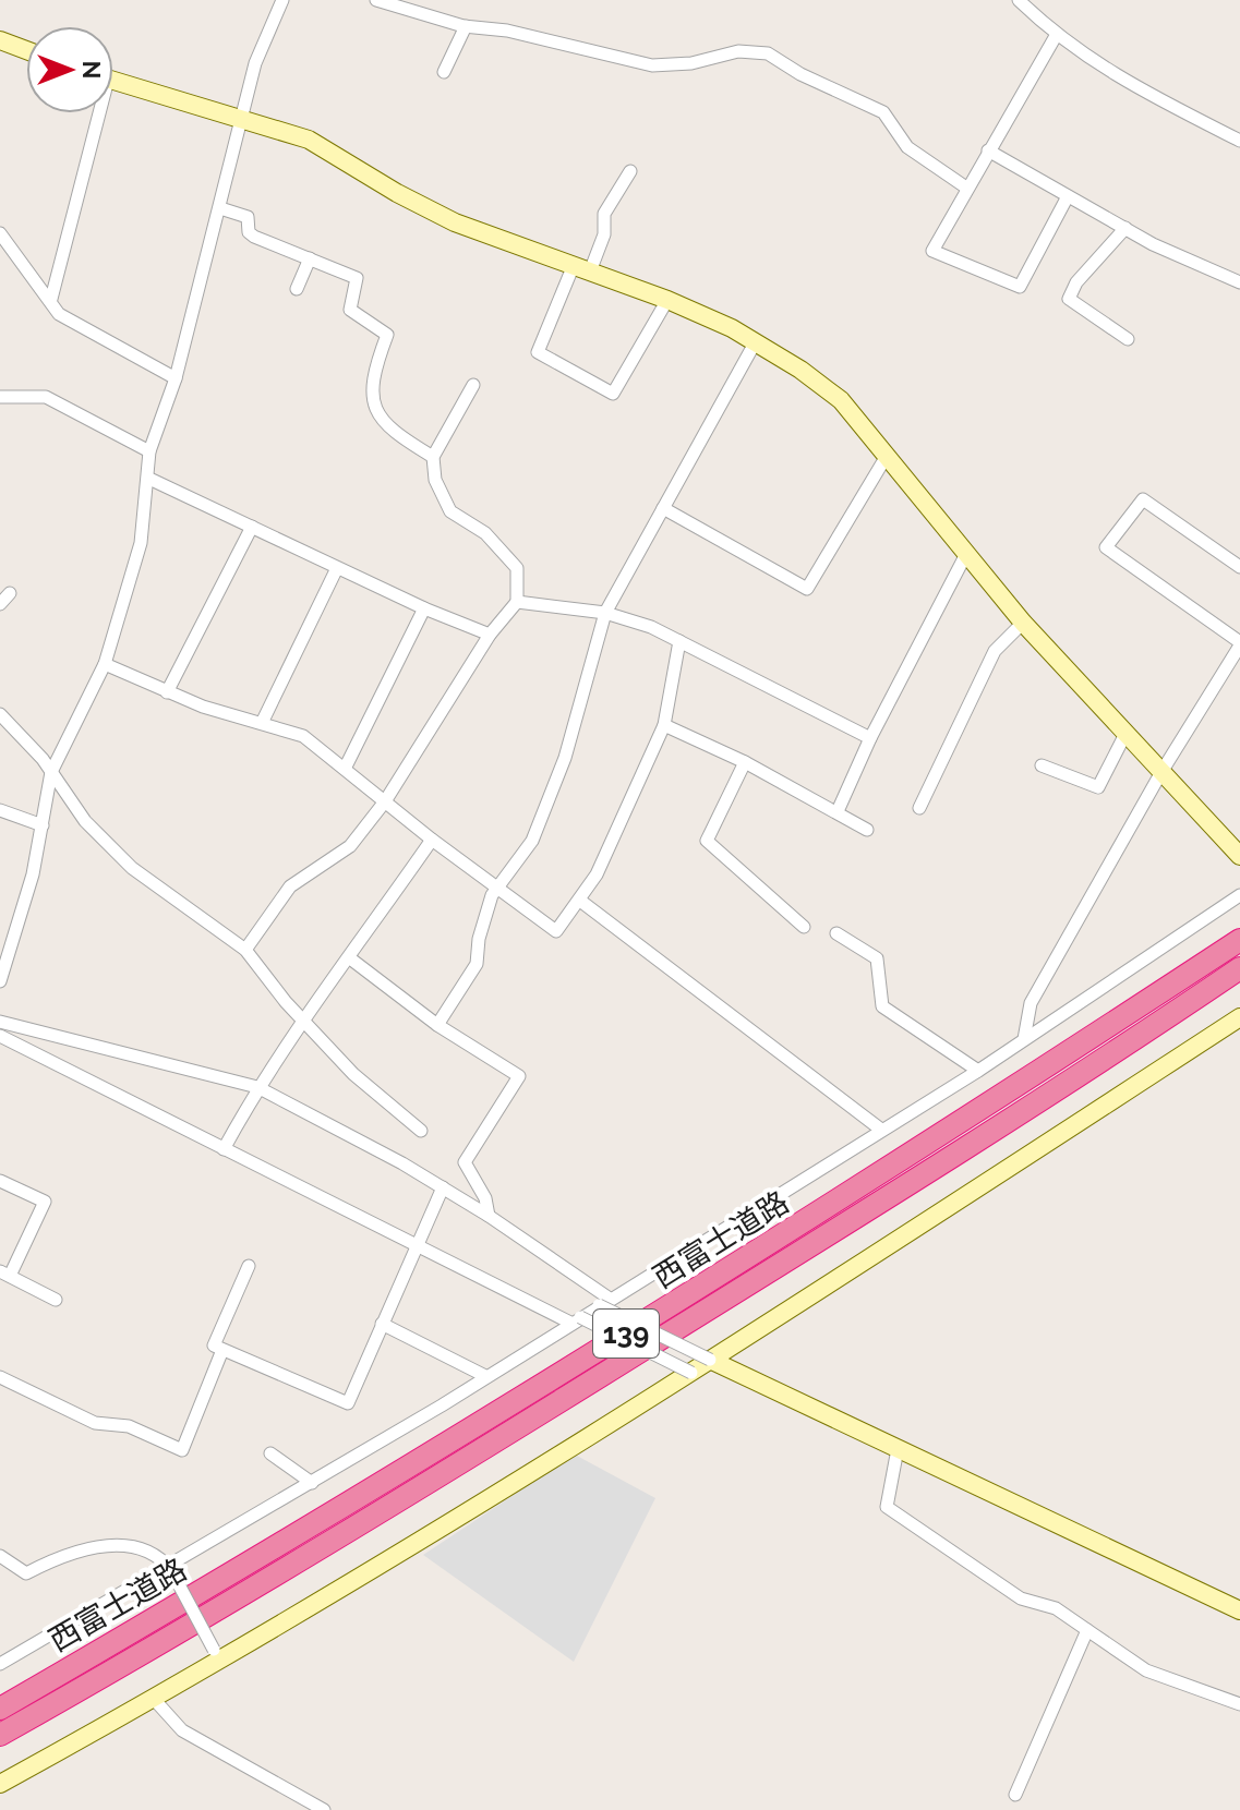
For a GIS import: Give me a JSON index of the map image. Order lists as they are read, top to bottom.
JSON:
{
  "streets": {
    "highway": ["西富士道路", "139"]
  },
  "north": "right"
}
